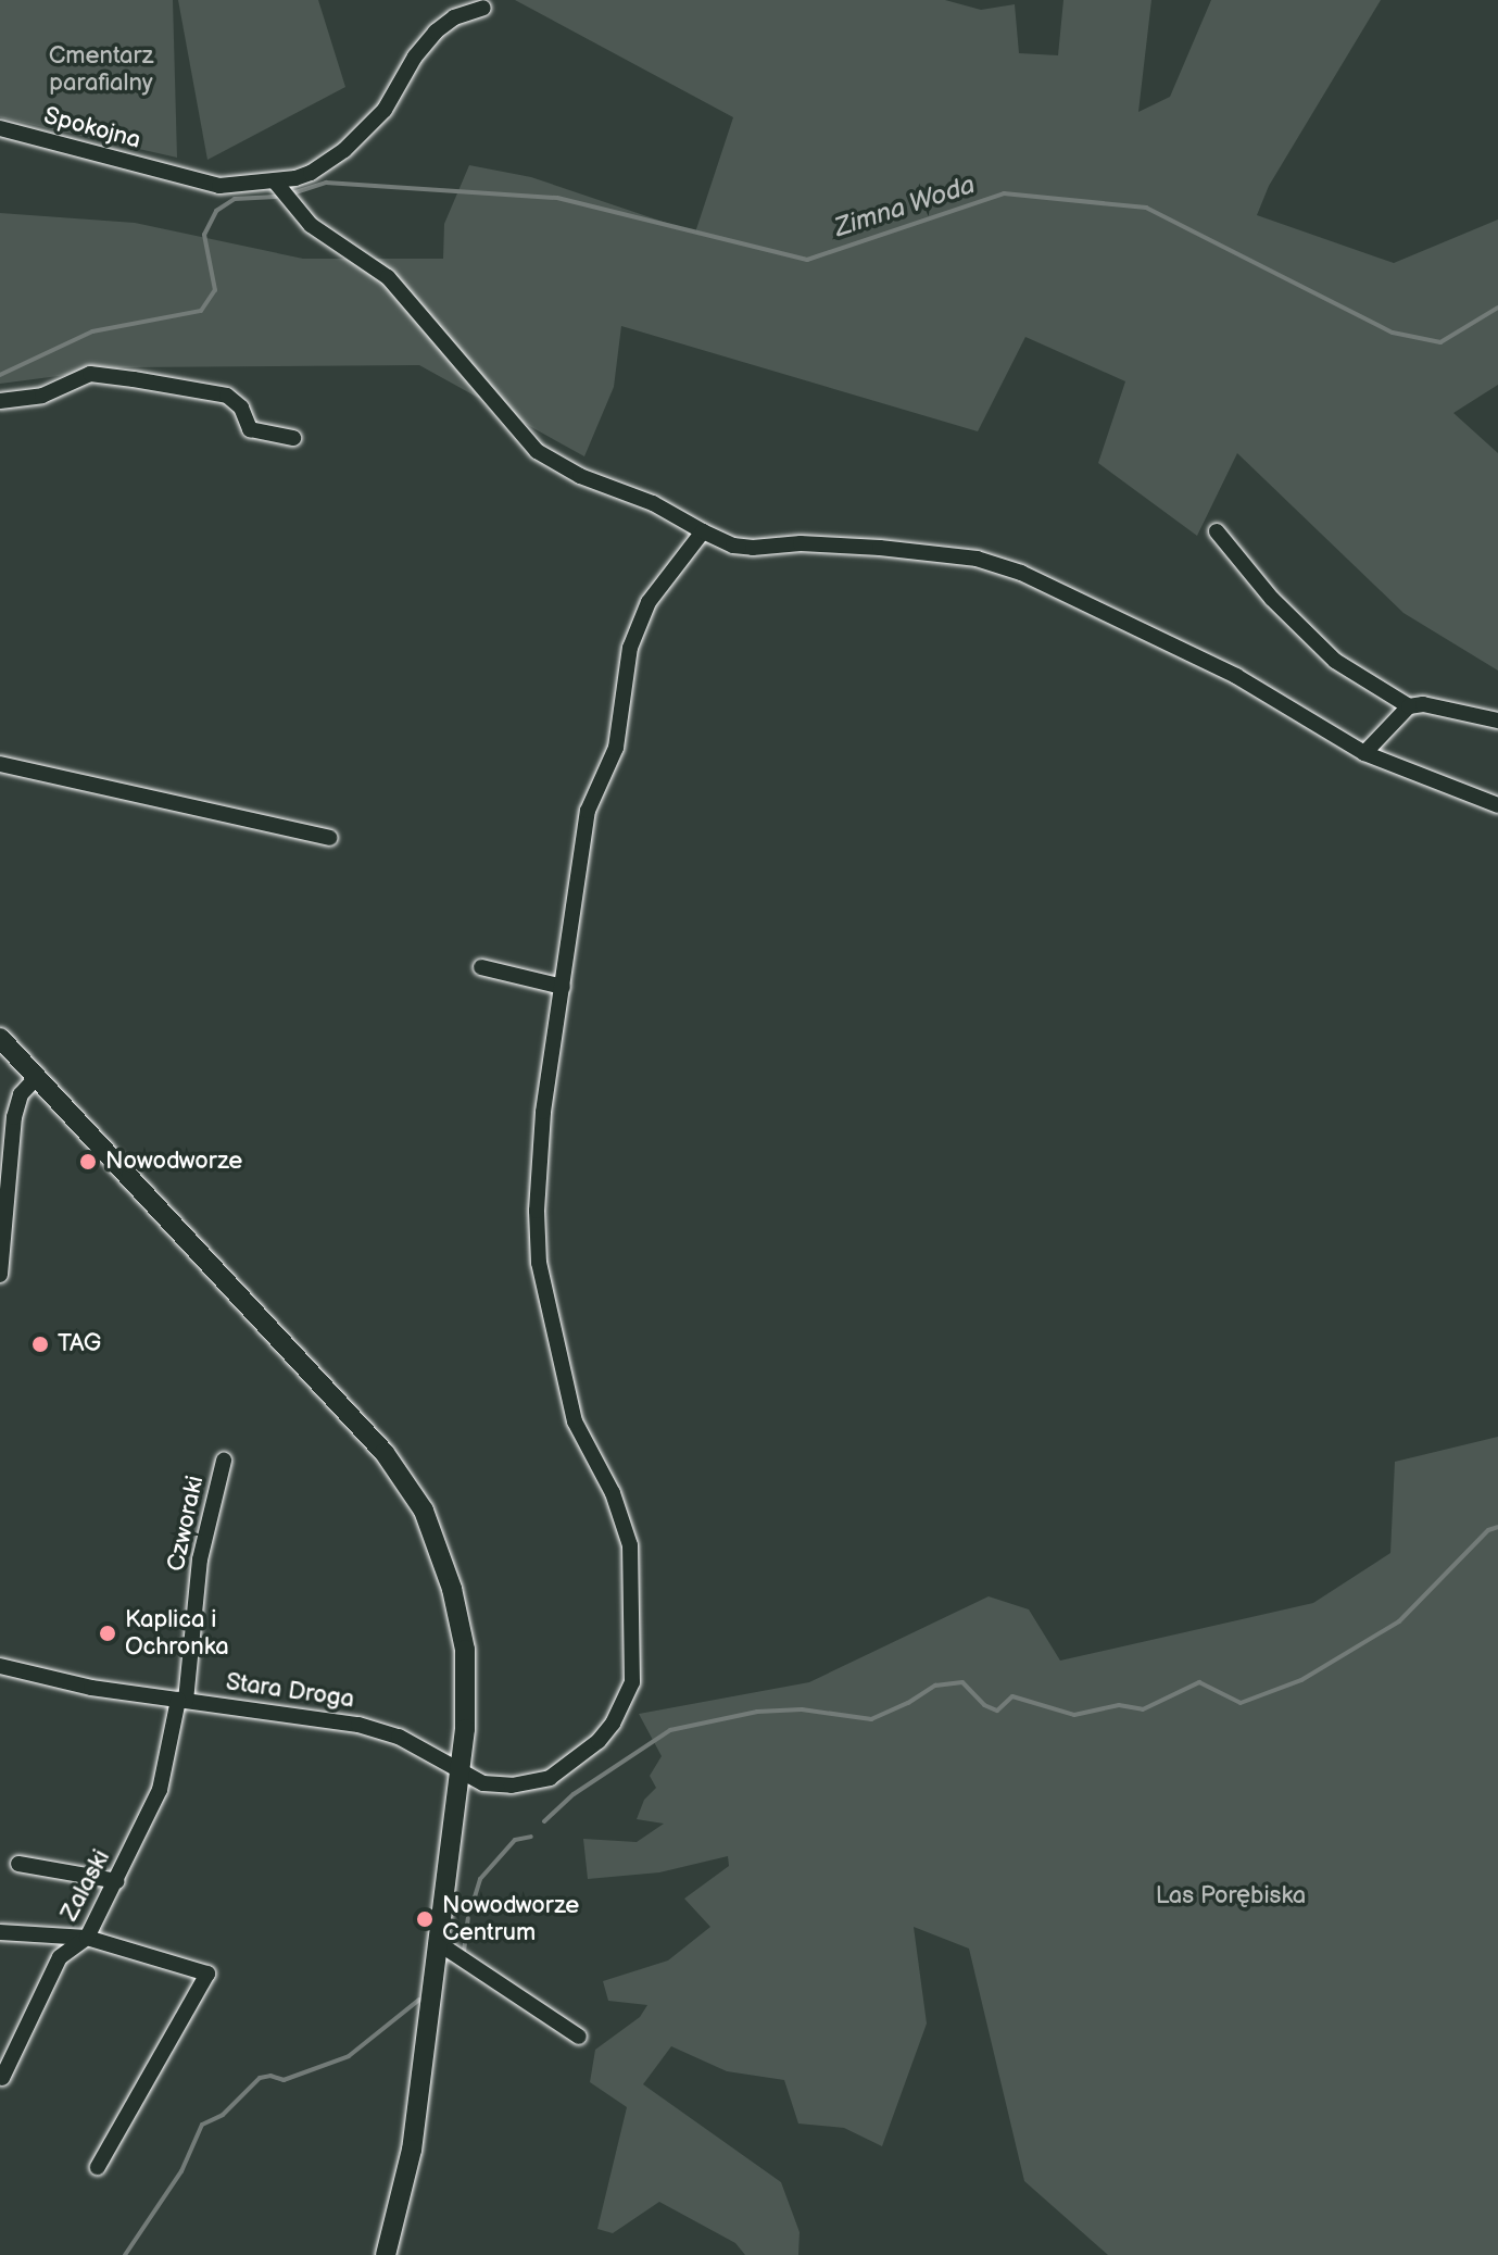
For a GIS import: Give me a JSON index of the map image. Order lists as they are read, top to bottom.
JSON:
{
  "streets": {
    "street": [
      "Spokojna",
      "Czworaki",
      "Stara Droga",
      "Zalaski"
    ]
  },
  "crossings": [
    ["Czworaki", "Stara Droga"],
    ["Czworaki", "Zalaski"],
    ["Stara Droga", "Zalaski"]
  ],
  "water": ["Zimna Woda"],
  "parks": ["Cmentarz parafialny", "Las Porębiska"],
  "places": [
    "Nowodworze",
    "TAG",
    "Kaplica i Ochronka",
    "Nowodworze Centrum"
  ]
}
